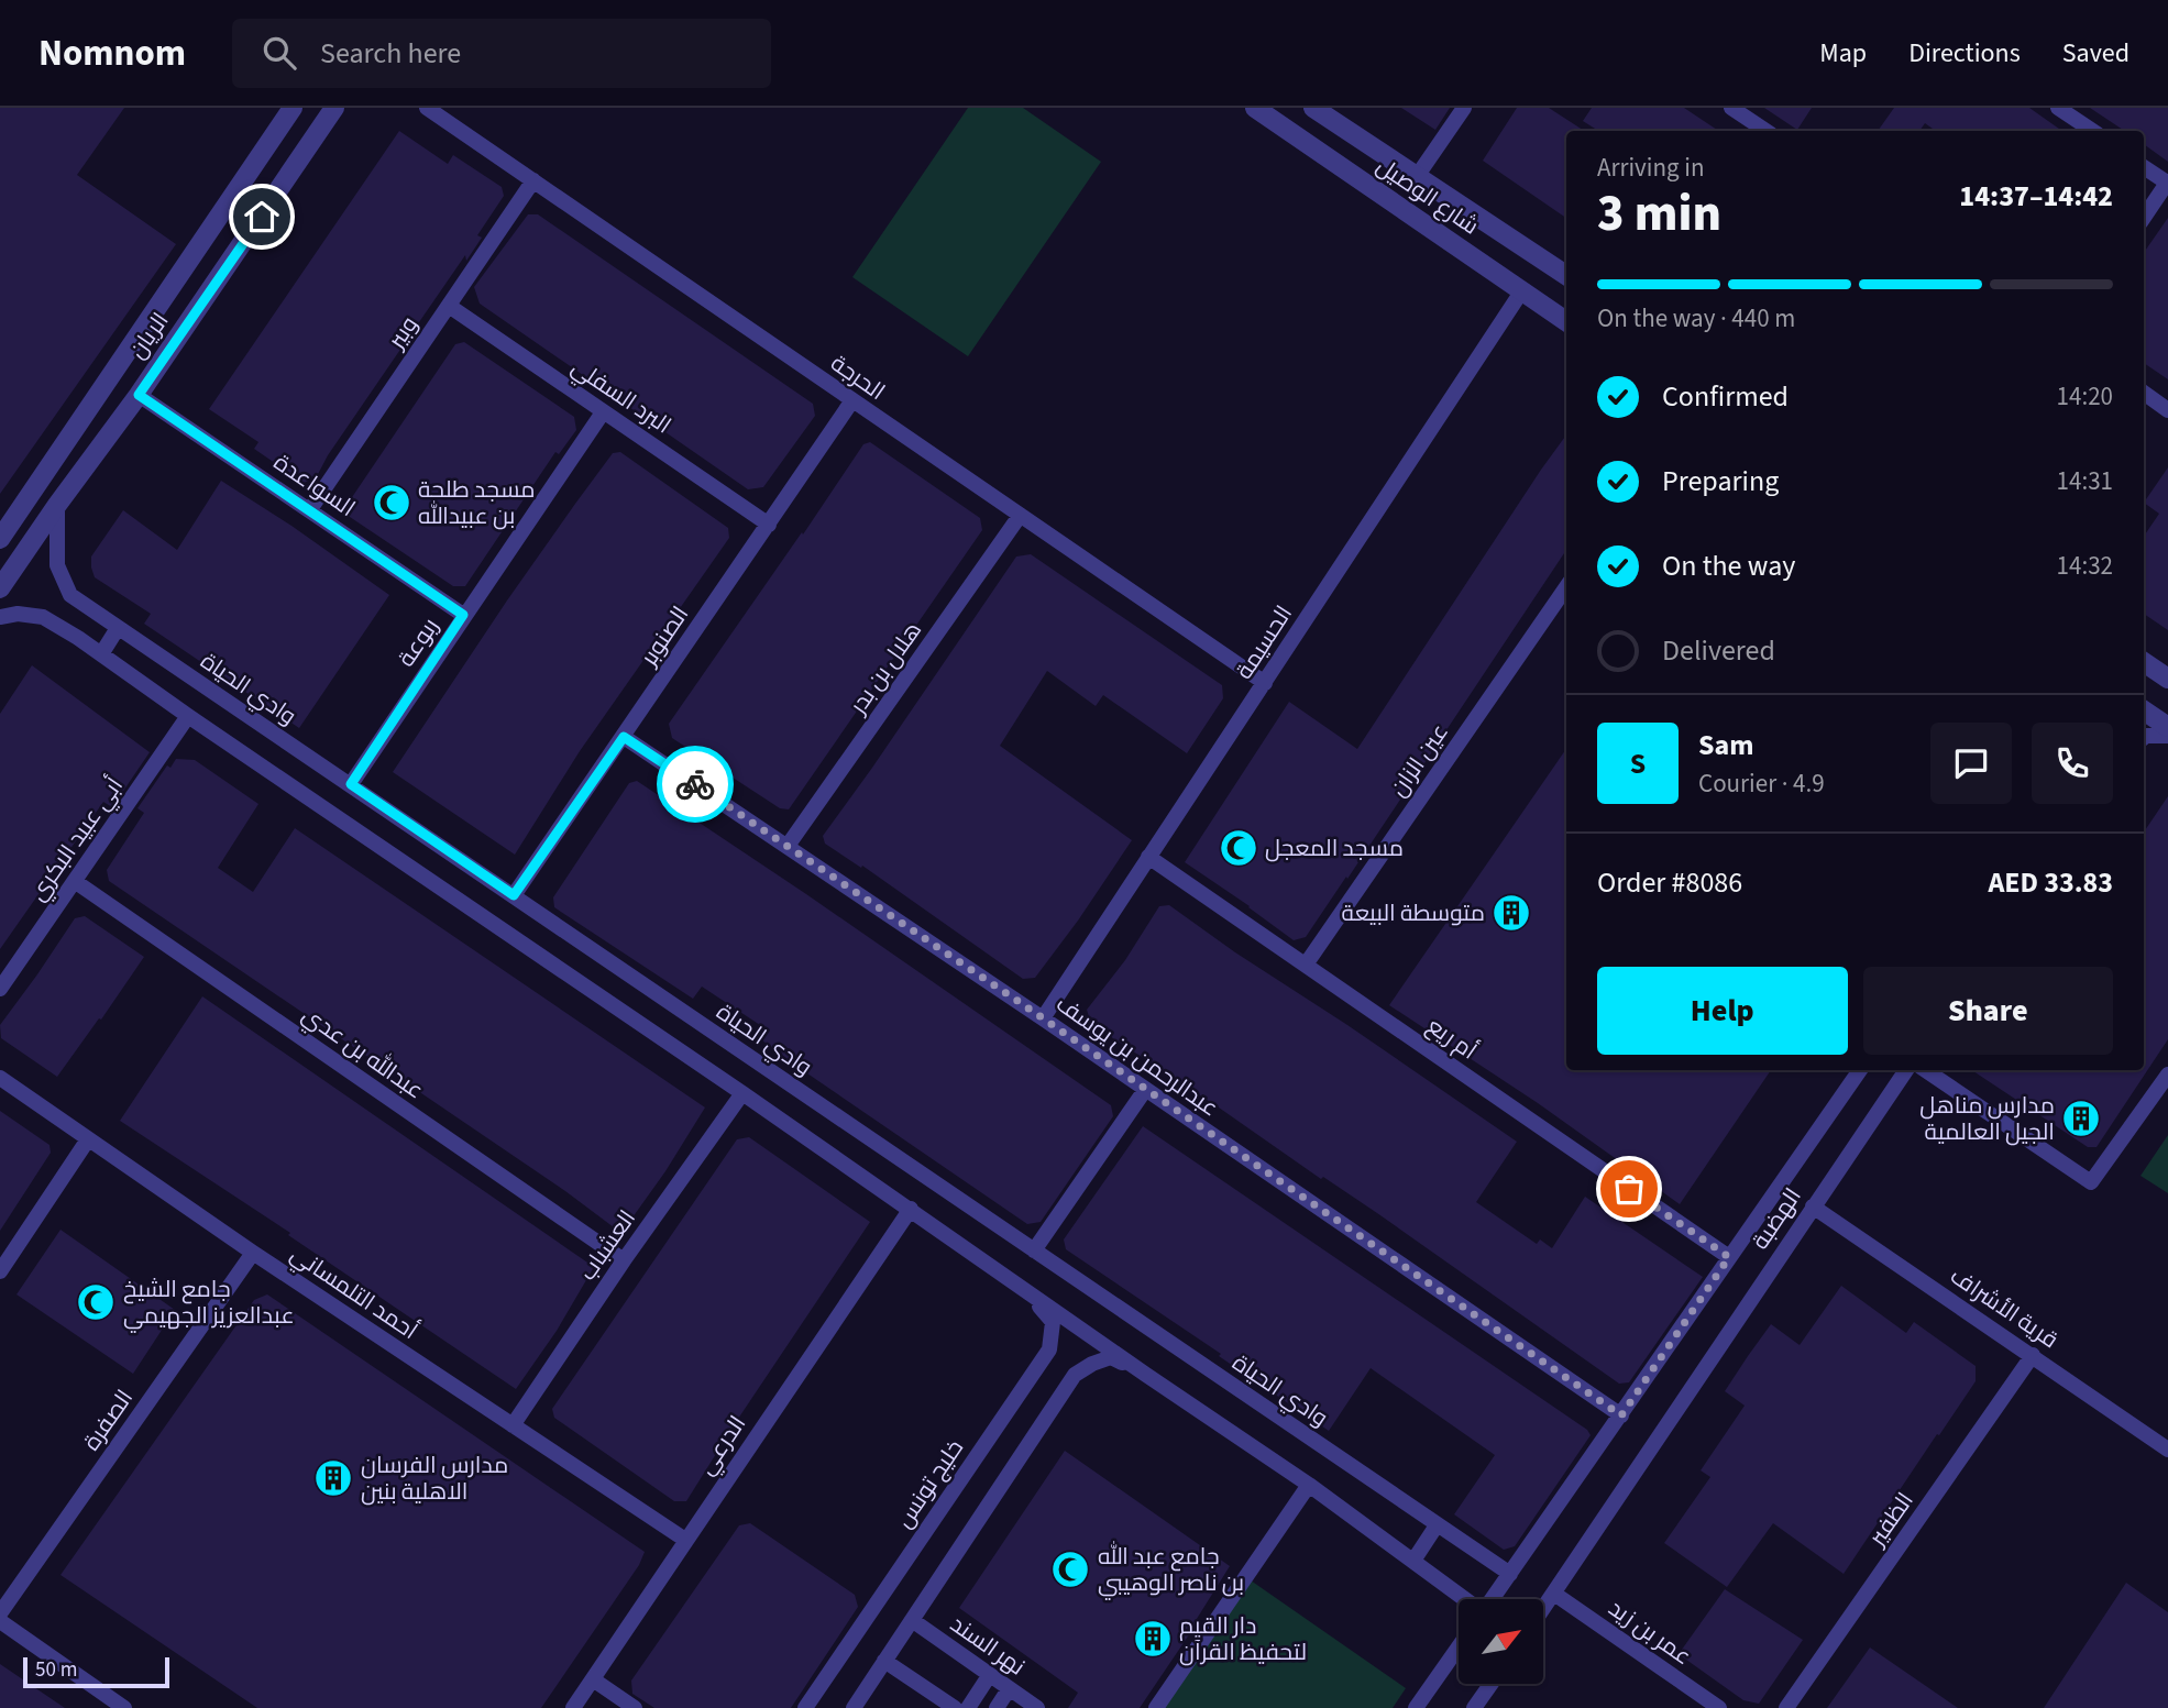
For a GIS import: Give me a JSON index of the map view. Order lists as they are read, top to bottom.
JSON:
{
  "streets": {
    "street": [
      "شارع الوصيل",
      "وبير",
      "الريان",
      "الحرجة",
      "البرد السفلي",
      "السواعدة",
      "الصنوبر",
      "ربوعة",
      "الحسيمة",
      "هلال بن بدر",
      "وادي الحياة",
      "عين الزان",
      "أبي عبيد البكري",
      "أم ريع",
      "عبدالله بن عدي",
      "عبدالرحمن بن يوسف",
      "الهضبة",
      "العشباب",
      "أحمد التلمساني",
      "قرية الأشراف",
      "الصفرة",
      "الدرعي",
      "خليج تونس",
      "الظفير",
      "عمر بن زيد",
      "نهر السند"
    ]
  },
  "crossings": [
    ["شارع الوصيل", "الحسيمة"],
    ["وبير", "الحرجة"],
    ["وبير", "البرد السفلي"],
    ["وبير", "السواعدة"],
    ["الريان", "السواعدة"],
    ["الريان", "وادي الحياة"],
    ["الحرجة", "الصنوبر"],
    ["الحرجة", "الحسيمة"],
    ["الحرجة", "هلال بن بدر"],
    ["البرد السفلي", "الصنوبر"],
    ["البرد السفلي", "ربوعة"],
    ["السواعدة", "ربوعة"],
    ["الصنوبر", "وادي الحياة"],
    ["الصنوبر", "عبدالرحمن بن يوسف"],
    ["ربوعة", "وادي الحياة"],
    ["الحسيمة", "أم ريع"],
    ["الحسيمة", "عبدالرحمن بن يوسف"],
    ["هلال بن بدر", "عبدالرحمن بن يوسف"],
    ["وادي الحياة", "الهضبة"],
    ["عين الزان", "أم ريع"],
    ["أبي عبيد البكري", "عبدالله بن عدي"],
    ["أم ريع", "الهضبة"],
    ["عبدالله بن عدي", "العشباب"],
    ["عبدالرحمن بن يوسف", "الهضبة"],
    ["الهضبة", "قرية الأشراف"],
    ["الهضبة", "عمر بن زيد"],
    ["العشباب", "أحمد التلمساني"],
    ["أحمد التلمساني", "الصفرة"],
    ["أحمد التلمساني", "الدرعي"],
    ["قرية الأشراف", "الظفير"]
  ],
  "places": {
    "mosque": [
      "مسجد طلحة بن عبيدالله",
      "مسجد المعجل",
      "جامع الشيخ عبدالعزيز الجهيمي",
      "جامع عبد الله بن ناصر الوهيبي"
    ],
    "building": [
      "متوسطة البيعة",
      "مدارس مناهل الجيل العالمية",
      "مدارس الفرسان الاهلية بنين",
      "دار القيم لتحفيظ القرآن"
    ]
  },
  "scale_bar": "50 m",
  "north": "top right",
  "page": {
    "header": "Nomnom",
    "search": "Search here",
    "nav": ["Map", "Directions", "Saved"],
    "heading": ["3 min", "Arriving in", "14:37–14:42"],
    "panel": [
      "Sam",
      "Courier · 4.9",
      "Order #8086",
      "AED 33.83"
    ],
    "bar": "On the way · 440 m",
    "list": [
      ["Confirmed", "14:20"],
      ["Preparing", "14:31"],
      ["On the way", "14:32"],
      "Delivered"
    ],
    "round": "S",
    "buttons": ["Help", "Share"],
    "scale": "50 m"
  }
}
